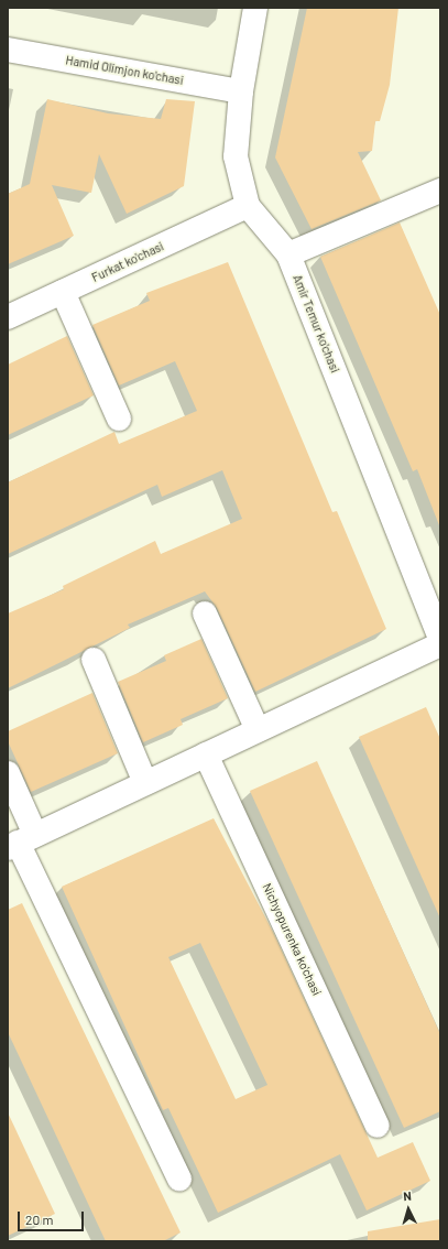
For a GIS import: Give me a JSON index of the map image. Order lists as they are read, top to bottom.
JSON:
{
  "streets": {
    "street": [
      "Hamid Olimjon ko'chasi",
      "Furkat ko'chasi",
      "Amir Temur ko'chasi",
      "Nichyopurenka ko'chasi"
    ]
  },
  "crossings": [
    ["Hamid Olimjon ko'chasi", "Amir Temur ko'chasi"],
    ["Furkat ko'chasi", "Amir Temur ko'chasi"]
  ],
  "scale_bar": "20 m",
  "north": "top"
}
